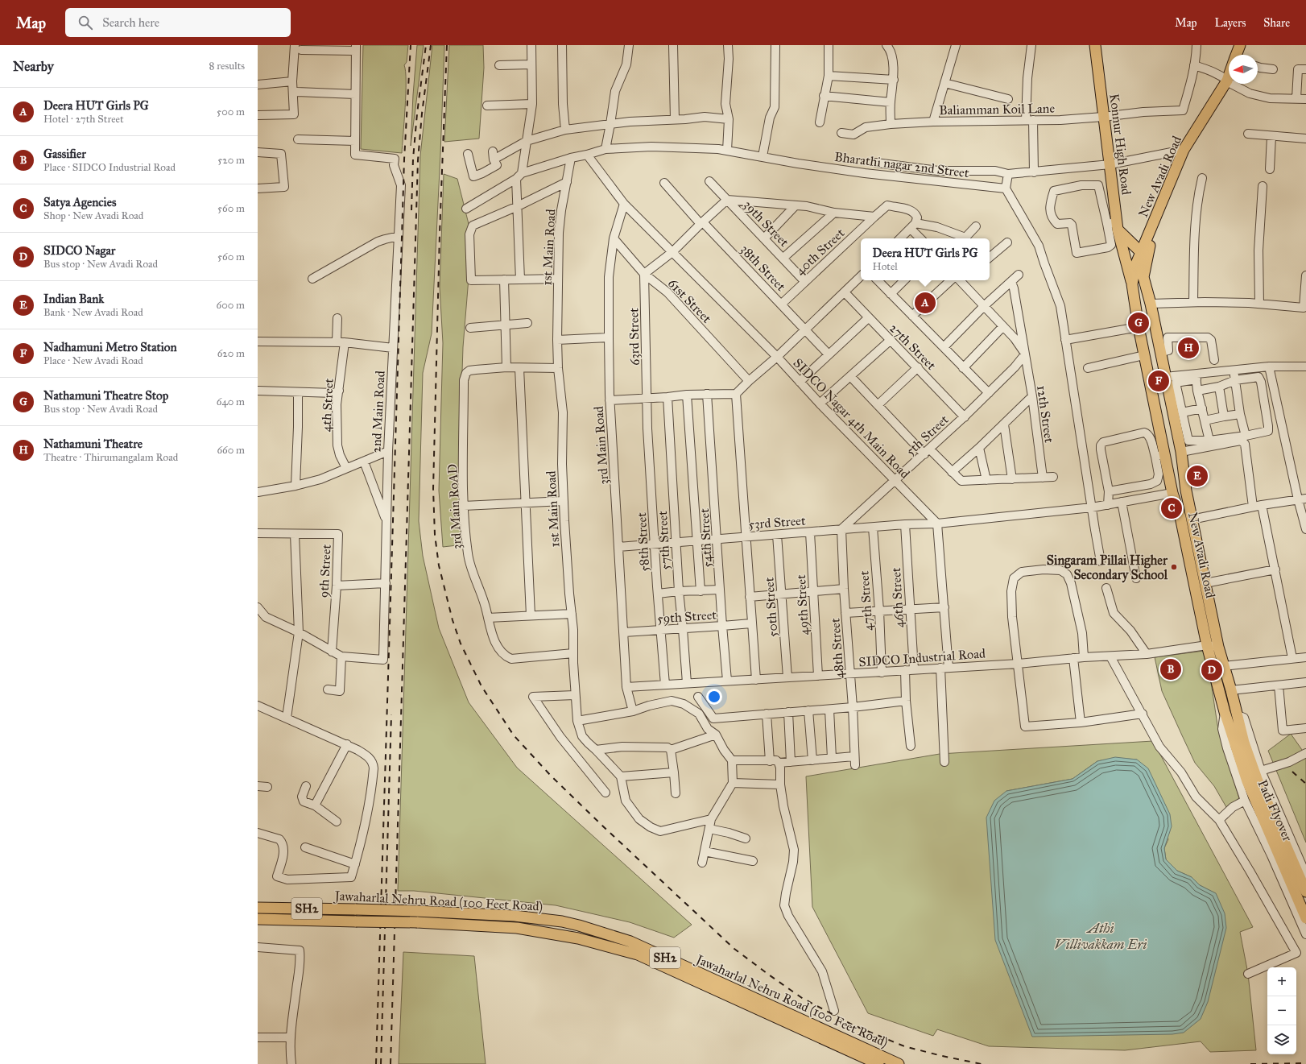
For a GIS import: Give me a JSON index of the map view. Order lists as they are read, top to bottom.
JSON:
{
  "streets": {
    "main road": [
      "Konnur High Road",
      "New Avadi Road",
      "Padi Flyover",
      "Jawaharlal Nehru Road (100 Feet Road)",
      "SH2"
    ],
    "street": [
      "Baliamman Koil Lane",
      "Bharathi nagar 2nd Street",
      "39th Street",
      "1st Main Road",
      "40th Street",
      "38th Street",
      "61st Street",
      "63rd Street",
      "27th Street",
      "4th Street",
      "2nd Main Road",
      "12th Street",
      "SIDCO Nagar 4th Main Road",
      "5th Street",
      "3rd Main Road",
      "3rd Main RoAD",
      "53rd Street",
      "54th Street",
      "57th Street",
      "58th Street",
      "9th Street",
      "46th Street",
      "47th Street",
      "49th Street",
      "50th Street",
      "59th Street",
      "48th Street",
      "SIDCO Industrial Road"
    ]
  },
  "crossings": [
    ["Baliamman Koil Lane", "Konnur High Road"],
    ["Konnur High Road", "New Avadi Road"],
    ["Bharathi nagar 2nd Street", "SIDCO Nagar 4th Main Road"],
    ["New Avadi Road", "SIDCO Industrial Road"],
    ["New Avadi Road", "Padi Flyover"],
    ["39th Street", "40th Street"],
    ["1st Main Road", "3rd Main RoAD"],
    ["40th Street", "38th Street"],
    ["61st Street", "63rd Street"],
    ["61st Street", "3rd Main Road"],
    ["63rd Street", "58th Street"],
    ["27th Street", "5th Street"],
    ["12th Street", "5th Street"],
    ["SIDCO Nagar 4th Main Road", "5th Street"],
    ["SIDCO Nagar 4th Main Road", "3rd Main Road"],
    ["SIDCO Nagar 4th Main Road", "53rd Street"],
    ["5th Street", "53rd Street"],
    ["5th Street", "48th Street"],
    ["3rd Main Road", "53rd Street"],
    ["3rd Main Road", "59th Street"],
    ["3rd Main Road", "SIDCO Industrial Road"],
    ["53rd Street", "54th Street"],
    ["53rd Street", "57th Street"],
    ["53rd Street", "58th Street"],
    ["53rd Street", "46th Street"],
    ["53rd Street", "47th Street"],
    ["53rd Street", "49th Street"],
    ["53rd Street", "50th Street"],
    ["53rd Street", "48th Street"],
    ["54th Street", "59th Street"],
    ["54th Street", "SIDCO Industrial Road"],
    ["57th Street", "59th Street"],
    ["57th Street", "SIDCO Industrial Road"],
    ["58th Street", "59th Street"],
    ["58th Street", "SIDCO Industrial Road"],
    ["46th Street", "SIDCO Industrial Road"],
    ["47th Street", "SIDCO Industrial Road"],
    ["49th Street", "SIDCO Industrial Road"],
    ["50th Street", "SIDCO Industrial Road"],
    ["48th Street", "SIDCO Industrial Road"]
  ],
  "water": ["Athi Villivakkam Eri"],
  "places": ["Singaram Pillai Higher Secondary School"],
  "north": "left",
  "page": {
    "header": "Map",
    "search": "Search here",
    "nav": ["Map", "Layers", "Share"],
    "heading": ["Nearby", "8 results"],
    "list": [
      {
        "mark": "A",
        "name": "Deera HUT Girls PG",
        "note": "Hotel · 27th Street",
        "value": "500 m"
      },
      {
        "mark": "B",
        "name": "Gassifier",
        "note": "Place · SIDCO Industrial Road",
        "value": "520 m"
      },
      {
        "mark": "C",
        "name": "Satya Agencies",
        "note": "Shop · New Avadi Road",
        "value": "560 m"
      },
      {
        "mark": "D",
        "name": "SIDCO Nagar",
        "note": "Bus stop · New Avadi Road",
        "value": "560 m"
      },
      {
        "mark": "E",
        "name": "Indian Bank",
        "note": "Bank · New Avadi Road",
        "value": "600 m"
      },
      {
        "mark": "F",
        "name": "Nadhamuni Metro Station",
        "note": "Place · New Avadi Road",
        "value": "620 m"
      },
      {
        "mark": "G",
        "name": "Nathamuni Theatre Stop",
        "note": "Bus stop · New Avadi Road",
        "value": "640 m"
      },
      {
        "mark": "H",
        "name": "Nathamuni Theatre",
        "note": "Theatre · Thirumangalam Road",
        "value": "660 m"
      }
    ],
    "popup": ["Deera HUT Girls PG", "Hotel"],
    "pins": [
      "A",
      "G",
      "H",
      "F",
      "E",
      "C",
      "B",
      "D"
    ],
    "map_buttons": ["+", "−"]
  }
}
